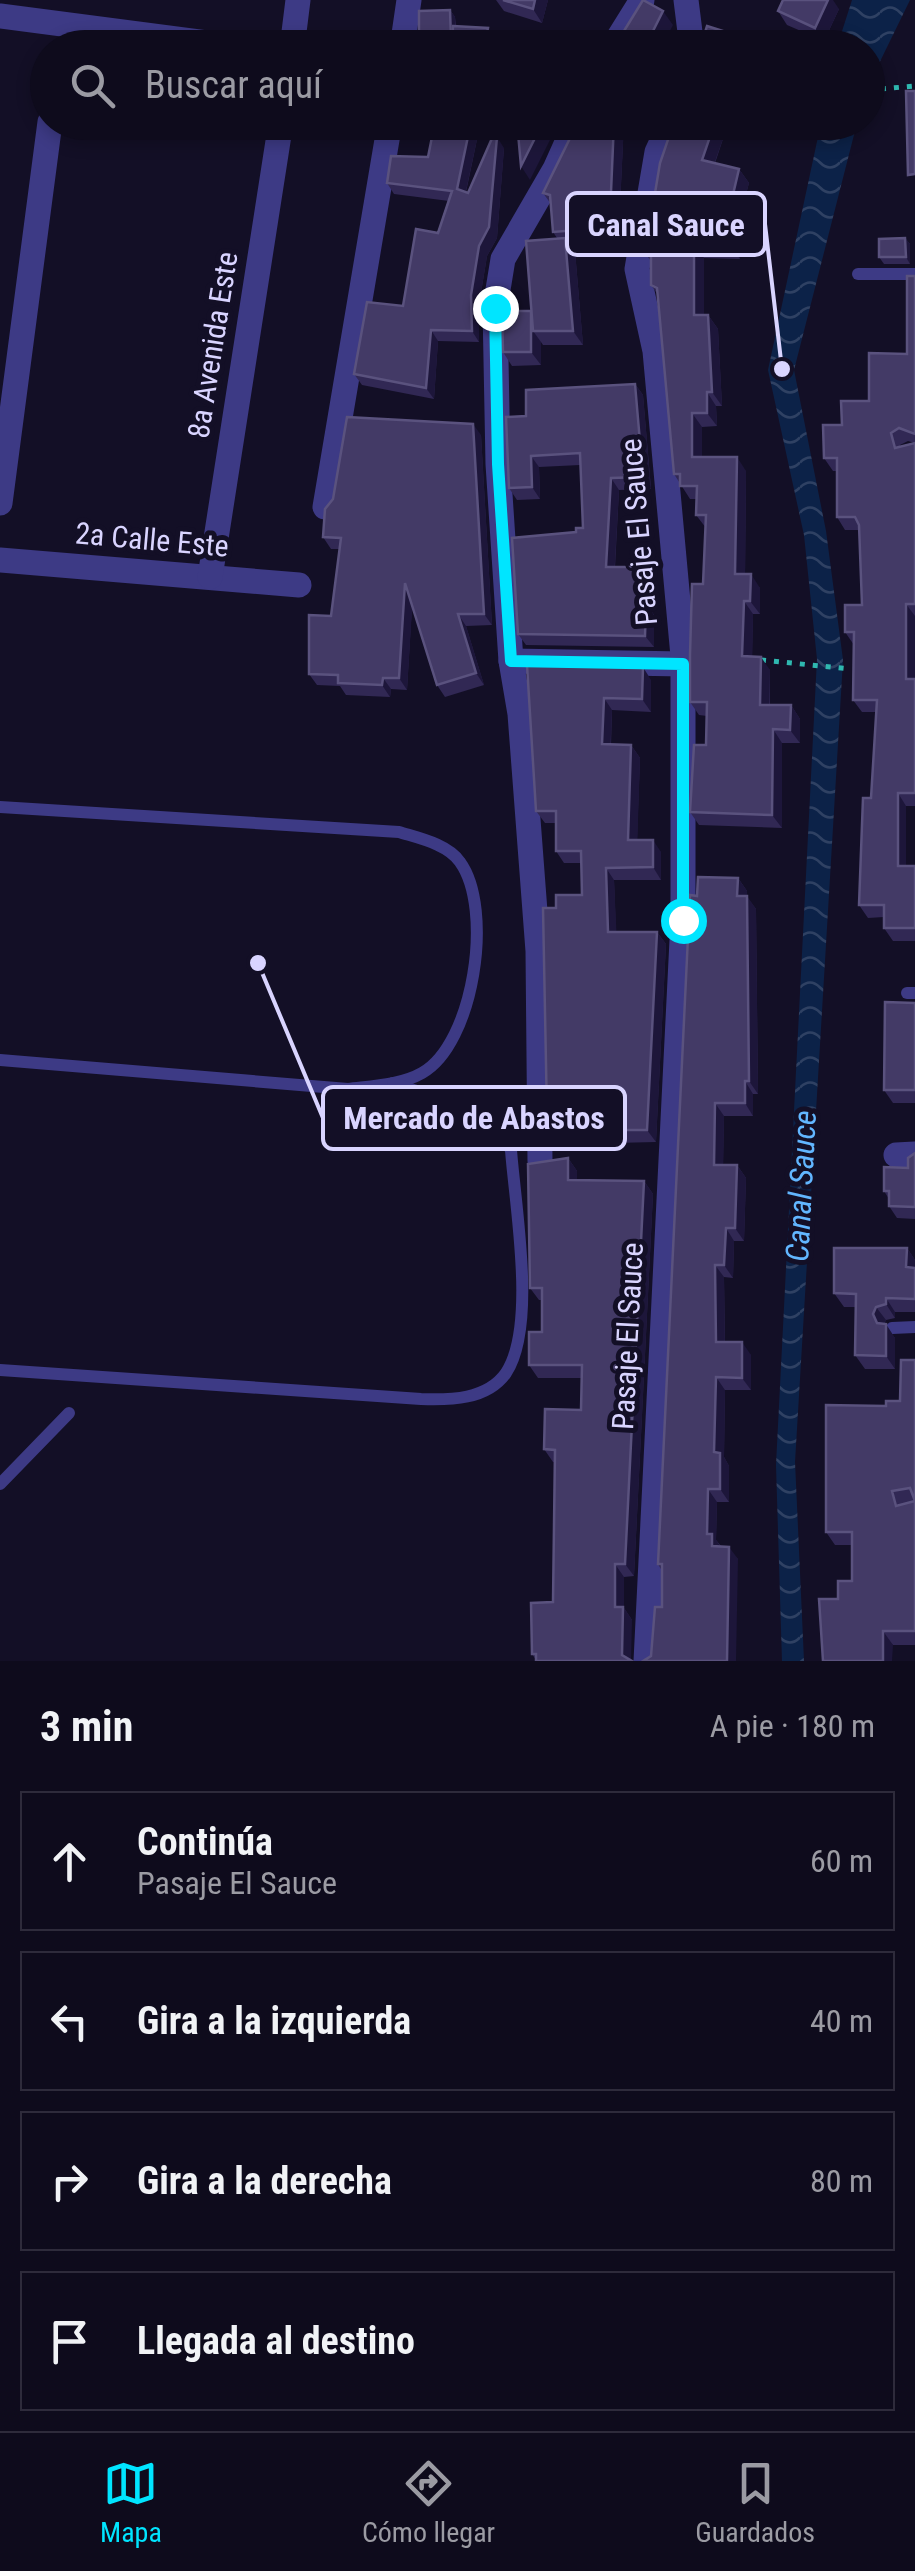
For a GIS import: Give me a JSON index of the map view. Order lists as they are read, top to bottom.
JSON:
{
  "streets": {
    "street": ["8a Avenida Este", "Pasaje El Sauce", "2a Calle Este"]
  },
  "crossings": [
    ["8a Avenida Este", "2a Calle Este"]
  ],
  "water": ["Canal Sauce"],
  "places": ["Canal Sauce", "Mercado de Abastos"],
  "page": {
    "search": "Buscar aquí",
    "heading": ["3 min", "A pie · 180 m"],
    "list": [
      ["Continúa", "Pasaje El Sauce", "60 m"],
      ["Gira a la izquierda", "40 m"],
      ["Gira a la derecha", "80 m"],
      "Llegada al destino"
    ],
    "nav": ["Mapa", "Cómo llegar", "Guardados"]
  }
}
